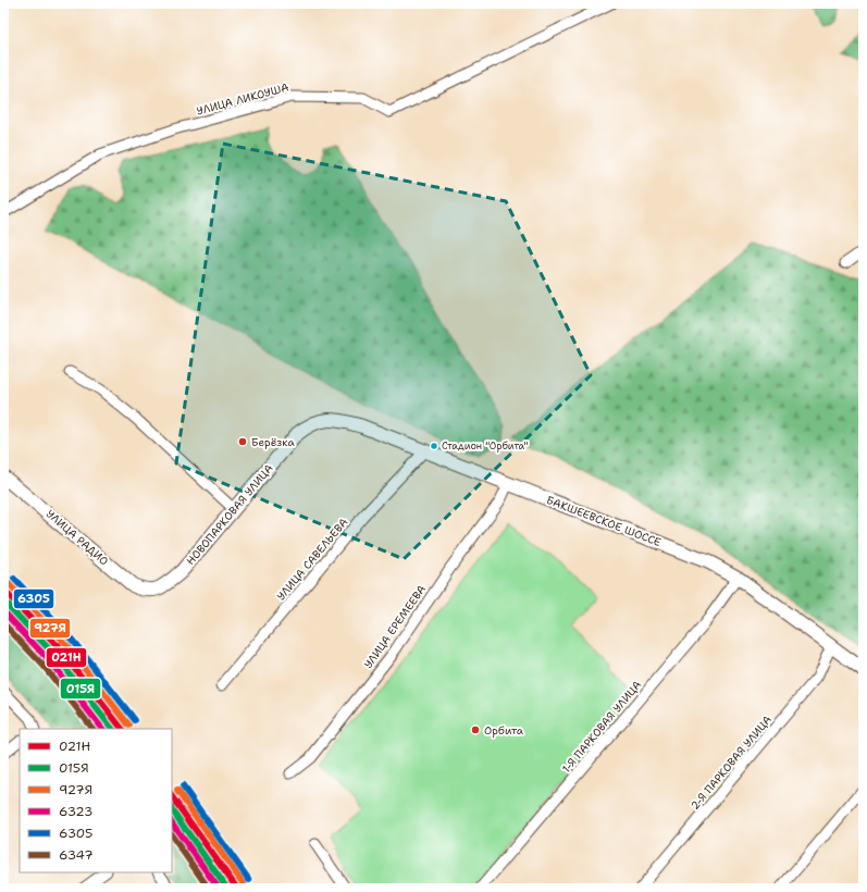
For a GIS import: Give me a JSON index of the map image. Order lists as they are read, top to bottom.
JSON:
{
  "streets": {
    "street": [
      "УЛИЦА ЛИКОУША",
      "НОВОПАРКОВАЯ УЛИЦА",
      "БАКШЕЕВСКОЕ ШОССЕ",
      "УЛИЦА РАДИО",
      "УЛИЦА САВЕЛЬЕВА",
      "УЛИЦА ЕРЕМЕЕВА",
      "1-Я ПАРКОВАЯ УЛИЦА",
      "2-Я ПАРКОВАЯ УЛИЦА"
    ]
  },
  "crossings": [
    ["НОВОПАРКОВАЯ УЛИЦА", "БАКШЕЕВСКОЕ ШОССЕ"],
    ["НОВОПАРКОВАЯ УЛИЦА", "УЛИЦА РАДИО"],
    ["БАКШЕЕВСКОЕ ШОССЕ", "УЛИЦА САВЕЛЬЕВА"],
    ["БАКШЕЕВСКОЕ ШОССЕ", "УЛИЦА ЕРЕМЕЕВА"],
    ["БАКШЕЕВСКОЕ ШОССЕ", "1-Я ПАРКОВАЯ УЛИЦА"],
    ["БАКШЕЕВСКОЕ ШОССЕ", "2-Я ПАРКОВАЯ УЛИЦА"]
  ],
  "places": ["Берёзка", "Стадион \"Орбита\"", "Орбита"],
  "lines": [
    "transit line 6305",
    "transit line 927Я",
    "transit line 021Н",
    "transit line 015Я",
    "transit line 6323",
    "transit line 6347"
  ],
  "legend": [
    "021Н",
    "015Я",
    "927Я",
    "6323",
    "6305",
    "6347"
  ]
}
